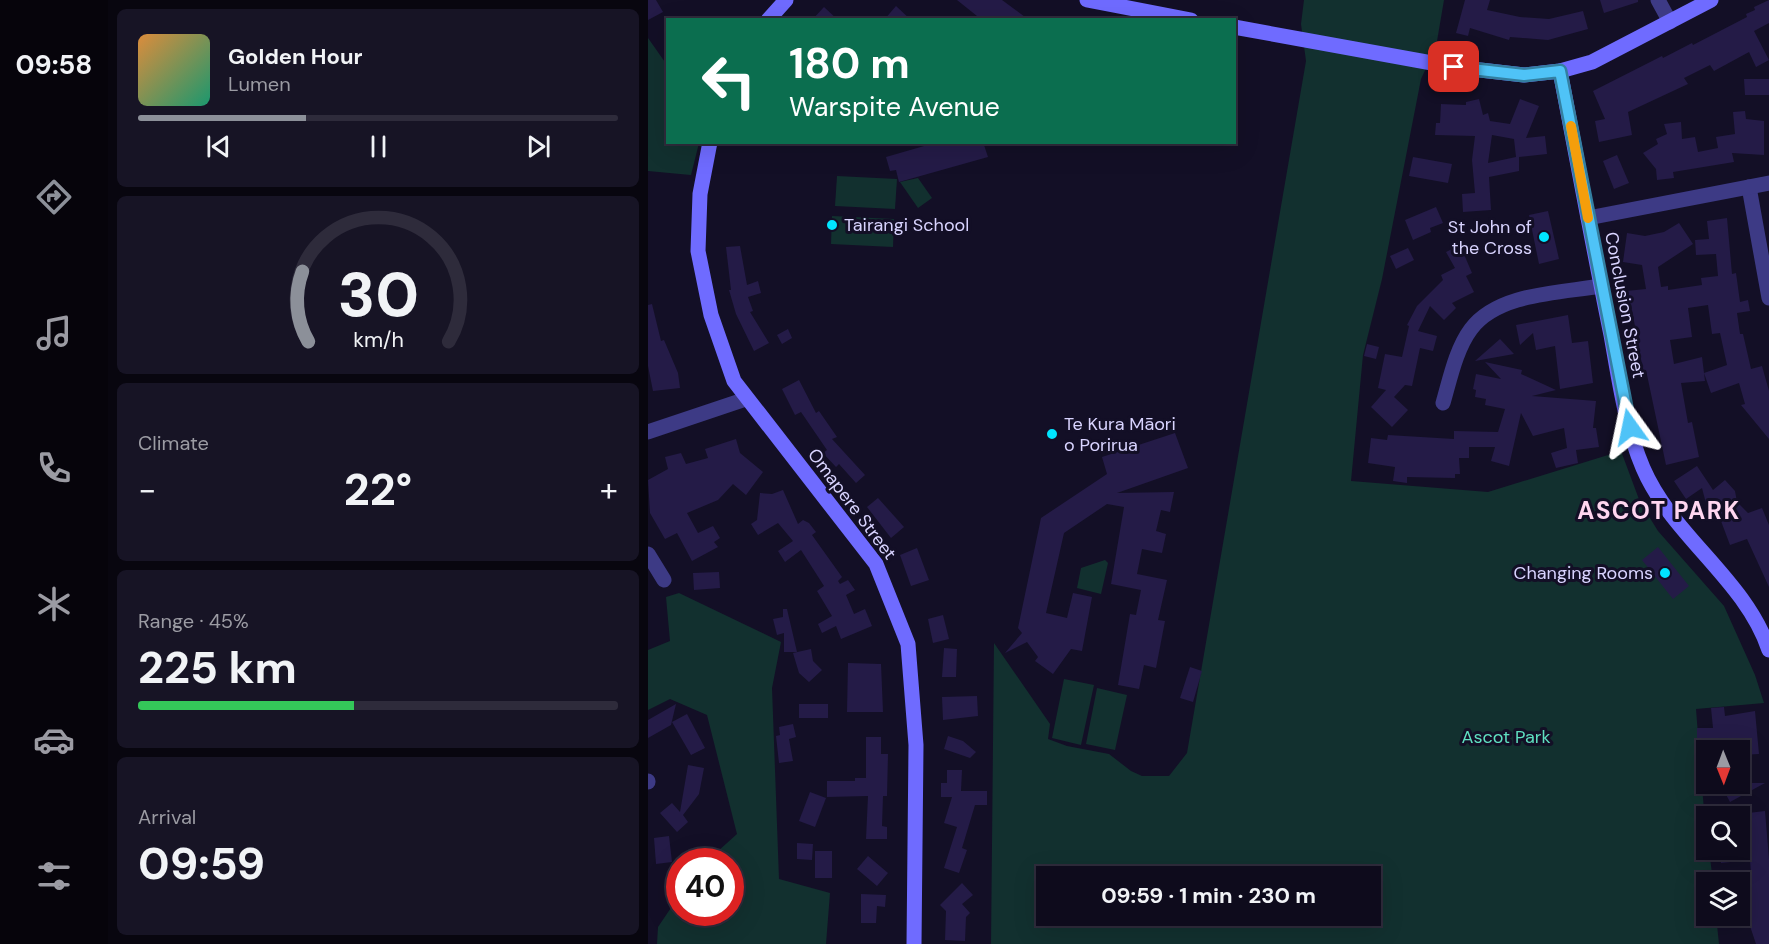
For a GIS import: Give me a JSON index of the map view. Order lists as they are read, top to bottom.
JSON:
{
  "streets": {
    "main road": ["Conclusion Street", "Omapere Street"]
  },
  "districts": ["ASCOT PARK"],
  "parks": ["Ascot Park"],
  "places": [
    "Tairangi School",
    "St John of the Cross",
    "Te Kura Māori o Porirua",
    "Changing Rooms"
  ],
  "north": "bottom",
  "page": {
    "tabs": "09:58",
    "turn": ["180 m", "Warspite Avenue"],
    "song": ["Golden Hour", "Lumen"],
    "tile": [
      "Climate",
      ["Range · 45%", "225 km"],
      ["Arrival", "09:59"]
    ],
    "heat": ["−", "22°", "+"],
    "limit": "40",
    "trip": "09:59 · 1 min · 230 m",
    "gauge": ["30", "km/h"]
  }
}
